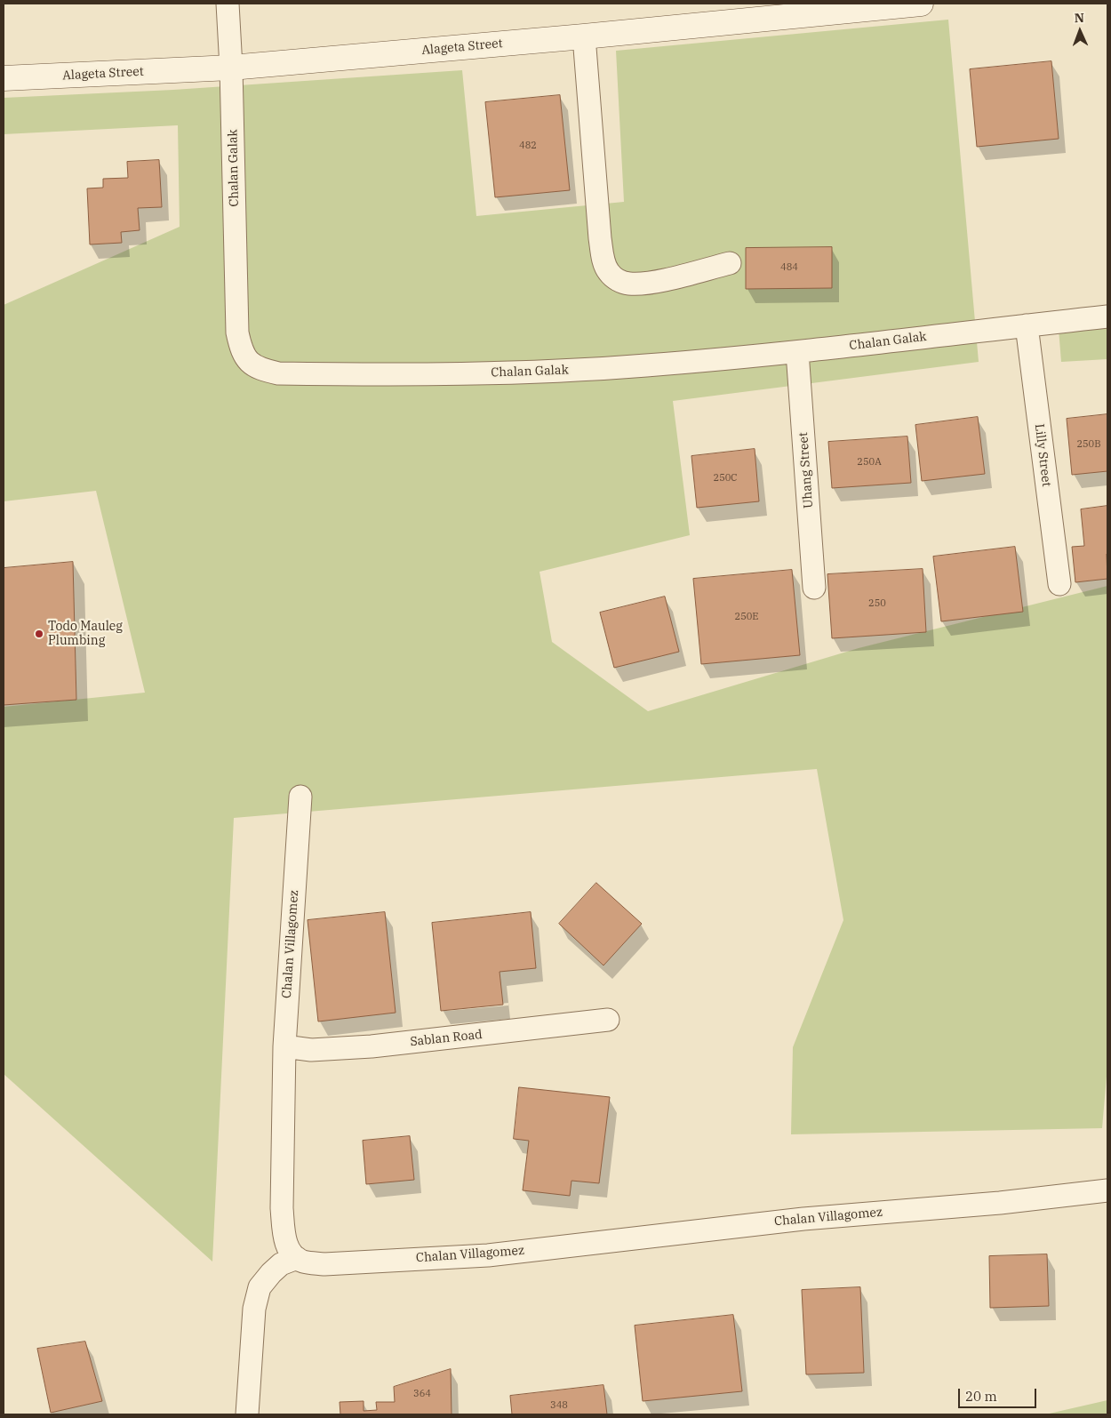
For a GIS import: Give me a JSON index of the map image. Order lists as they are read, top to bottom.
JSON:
{
  "streets": {
    "main road": ["Alageta Street"],
    "street": [
      "Chalan Galak",
      "Lilly Street",
      "Uhang Street",
      "Chalan Villagomez",
      "Sablan Road"
    ]
  },
  "crossings": [
    ["Alageta Street", "Chalan Galak"],
    ["Chalan Galak", "Lilly Street"],
    ["Chalan Galak", "Uhang Street"],
    ["Chalan Villagomez", "Sablan Road"]
  ],
  "places": ["Todo Mauleg Plumbing"],
  "house_numbers": [
    "482",
    "484",
    "250B",
    "250A",
    "250C",
    "250",
    "250E",
    "364",
    "348"
  ],
  "scale_bar": "20 m",
  "north": "top"
}
